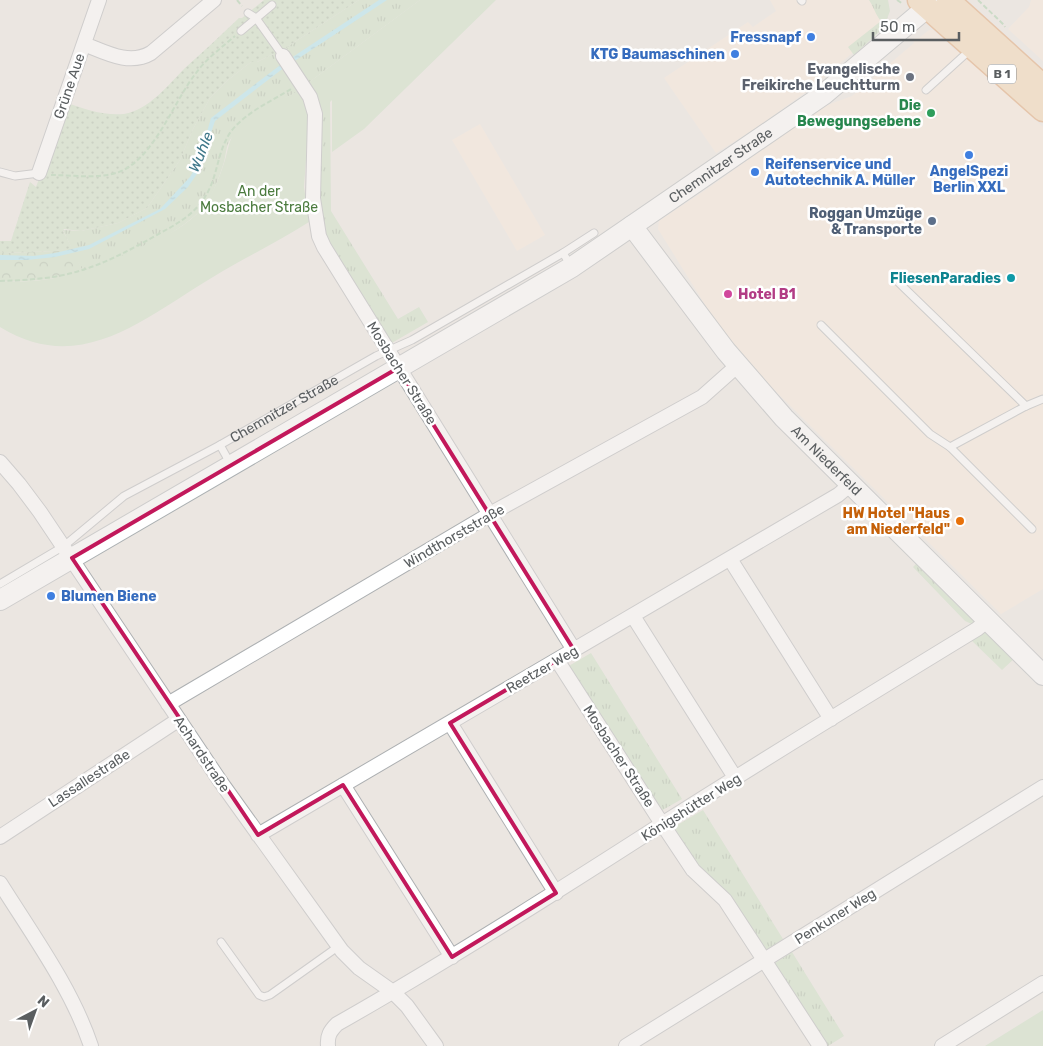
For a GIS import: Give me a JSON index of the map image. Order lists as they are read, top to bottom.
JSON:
{
  "streets": {
    "main road": ["B 1", "Chemnitzer Straße", "Am Niederfeld"],
    "street": [
      "Grüne Aue",
      "Mosbacher Straße",
      "Windthorststraße",
      "Reetzer Weg",
      "Achardstraße",
      "Lassallestraße",
      "Königshütter Weg",
      "Penkuner Weg"
    ]
  },
  "crossings": [
    ["B 1", "Chemnitzer Straße"],
    ["Chemnitzer Straße", "Mosbacher Straße"],
    ["Chemnitzer Straße", "Am Niederfeld"],
    ["Chemnitzer Straße", "Achardstraße"],
    ["Mosbacher Straße", "Windthorststraße"],
    ["Mosbacher Straße", "Reetzer Weg"],
    ["Mosbacher Straße", "Königshütter Weg"],
    ["Mosbacher Straße", "Penkuner Weg"],
    ["Am Niederfeld", "Windthorststraße"],
    ["Am Niederfeld", "Reetzer Weg"],
    ["Am Niederfeld", "Königshütter Weg"],
    ["Windthorststraße", "Achardstraße"],
    ["Reetzer Weg", "Achardstraße"],
    ["Achardstraße", "Lassallestraße"],
    ["Achardstraße", "Königshütter Weg"]
  ],
  "water": ["Wuhle"],
  "parks": ["An der Mosbacher Straße"],
  "places": [
    "Fressnapf",
    "KTG Baumaschinen",
    "Evangelische Freikirche Leuchtturm",
    "Die Bewegungsebene",
    "AngelSpezi Berlin XXL",
    "Reifenservice und Autotechnik A. Müller",
    "Roggan Umzüge & Transporte",
    "FliesenParadies",
    "Hotel B1",
    "HW Hotel \"Haus am Niederfeld\"",
    "Blumen Biene"
  ],
  "scale_bar": "50 m",
  "north": "top right"
}
